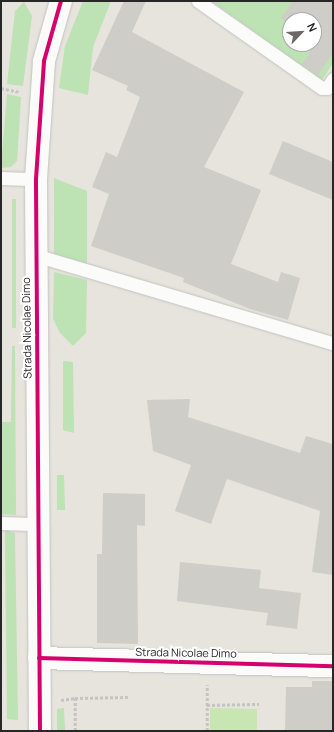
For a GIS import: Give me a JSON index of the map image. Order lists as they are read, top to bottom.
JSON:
{
  "streets": {
    "street": ["Strada Nicolae Dimo"]
  },
  "north": "top right"
}
